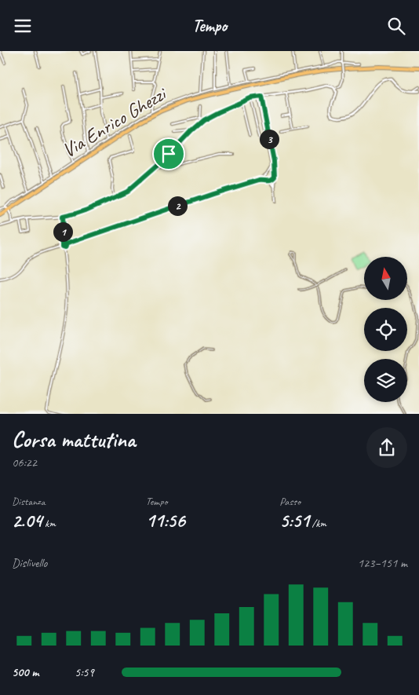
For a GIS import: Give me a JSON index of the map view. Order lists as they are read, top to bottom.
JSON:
{
  "streets": {
    "street": ["Via Enrico Ghezzi"]
  },
  "north": "top",
  "page": {
    "header": "Tempo",
    "pins": ["3", "2", "1"],
    "heading": ["Corsa mattutina", "06:22"],
    "stats": [
      ["Distanza", "2.04 km"],
      ["Tempo", "11:56"],
      ["Passo", "5:51 /km"]
    ],
    "chart": ["Dislivello", "123–151 m"],
    "list": [
      {
        "name": "500 m",
        "note": "5:59"
      }
    ]
  }
}
